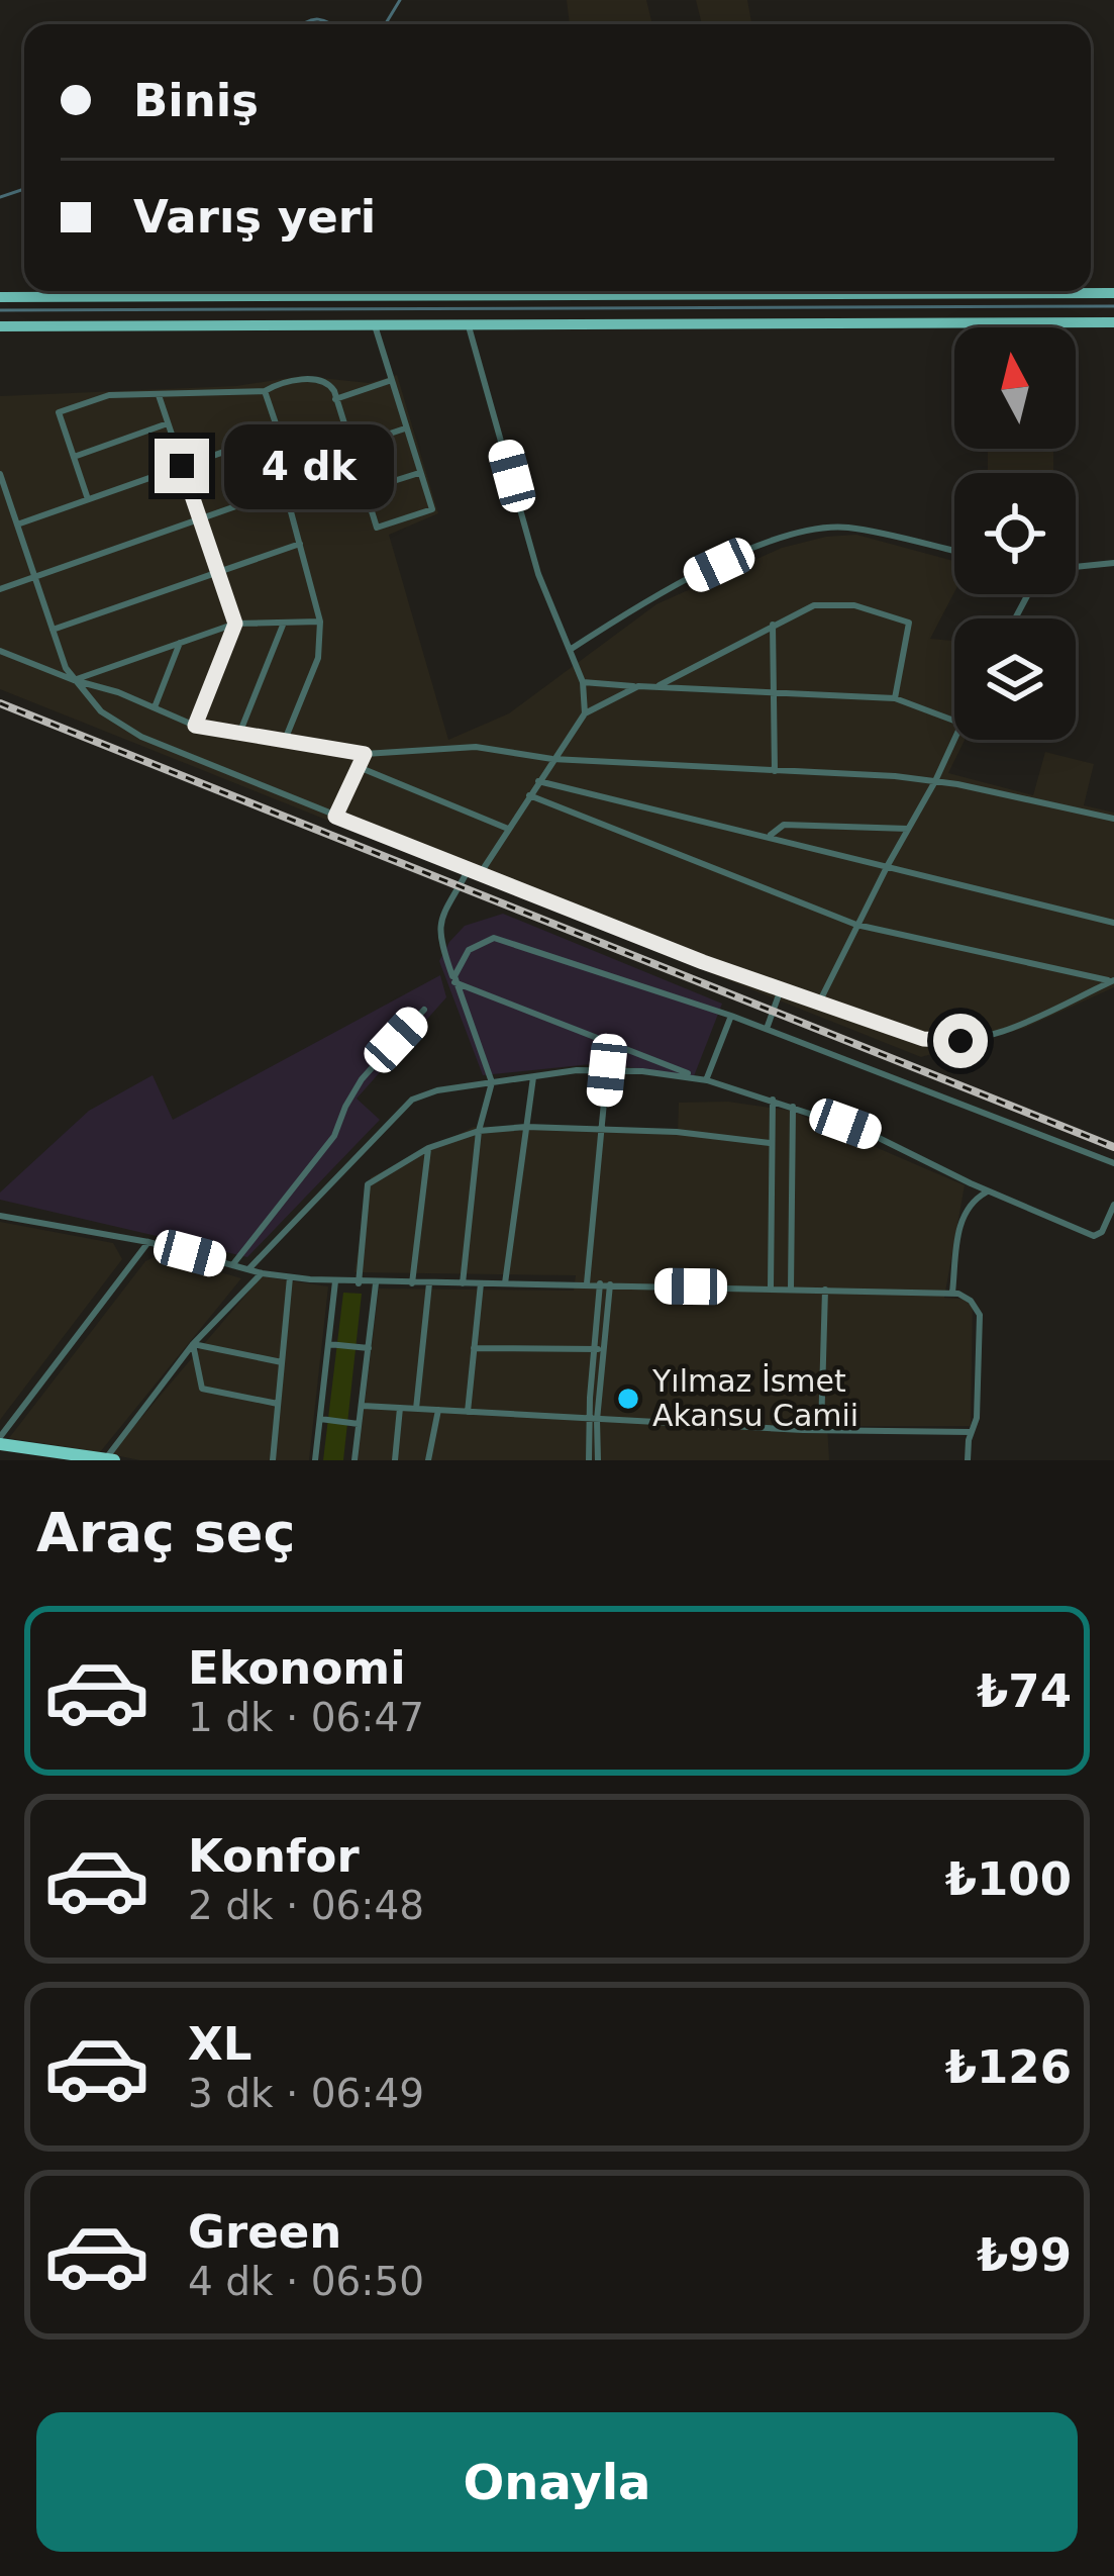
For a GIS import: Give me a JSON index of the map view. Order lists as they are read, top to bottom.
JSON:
{
  "places": ["Yılmaz İsmet Akansu Camii"],
  "north": "top",
  "page": {
    "banner": ["Biniş", "Varış yeri"],
    "bubble": "4 dk",
    "heading": "Araç seç",
    "list": [
      {
        "name": "Ekonomi",
        "note": "1 dk · 06:47",
        "value": "₺74"
      },
      {
        "name": "Konfor",
        "note": "2 dk · 06:48",
        "value": "₺100"
      },
      {
        "name": "XL",
        "note": "3 dk · 06:49",
        "value": "₺126"
      },
      {
        "name": "Green",
        "note": "4 dk · 06:50",
        "value": "₺99"
      }
    ],
    "buttons": "Onayla"
  }
}
